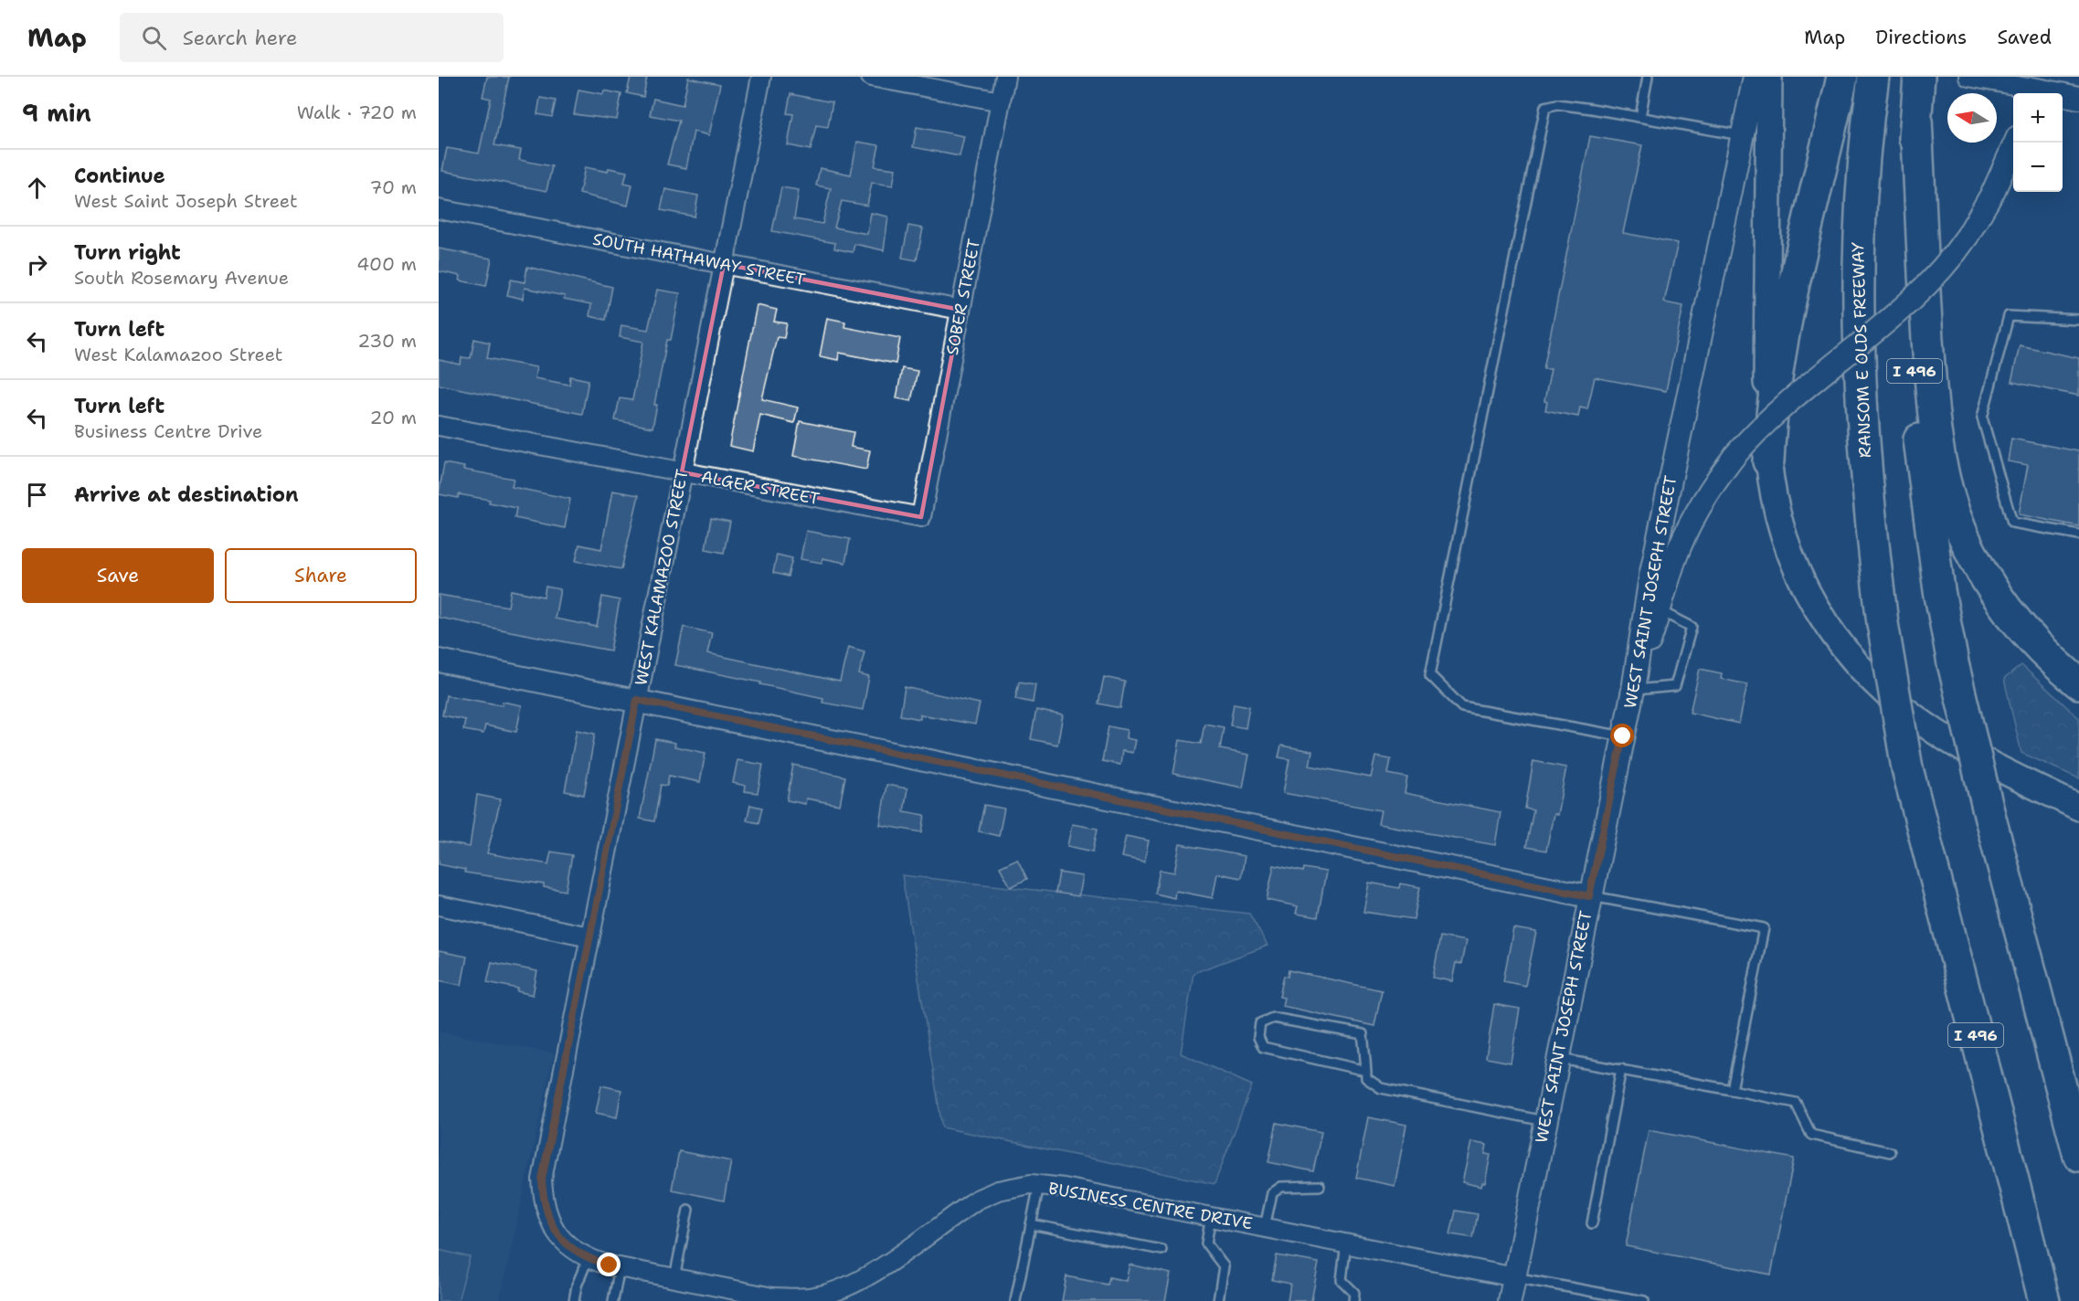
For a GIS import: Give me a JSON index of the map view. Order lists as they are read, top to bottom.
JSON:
{
  "streets": {
    "highway": ["RANSOM E OLDS FREEWAY", "I 496"],
    "street": [
      "SOUTH HATHAWAY STREET",
      "SOBER STREET",
      "ALGER STREET",
      "WEST KALAMAZOO STREET",
      "WEST SAINT JOSEPH STREET",
      "BUSINESS CENTRE DRIVE"
    ]
  },
  "crossings": [
    ["SOUTH HATHAWAY STREET", "SOBER STREET"],
    ["SOUTH HATHAWAY STREET", "WEST KALAMAZOO STREET"],
    ["SOBER STREET", "ALGER STREET"],
    ["ALGER STREET", "WEST KALAMAZOO STREET"],
    ["WEST KALAMAZOO STREET", "BUSINESS CENTRE DRIVE"],
    ["WEST SAINT JOSEPH STREET", "BUSINESS CENTRE DRIVE"]
  ],
  "north": "left",
  "page": {
    "header": "Map",
    "search": "Search here",
    "nav": ["Map", "Directions", "Saved"],
    "heading": ["9 min", "Walk · 720 m"],
    "map_buttons": ["+", "−"],
    "list": [
      ["Continue", "West Saint Joseph Street", "70 m"],
      ["Turn right", "South Rosemary Avenue", "400 m"],
      ["Turn left", "West Kalamazoo Street", "230 m"],
      ["Turn left", "Business Centre Drive", "20 m"],
      "Arrive at destination"
    ],
    "buttons": ["Save", "Share"]
  }
}
